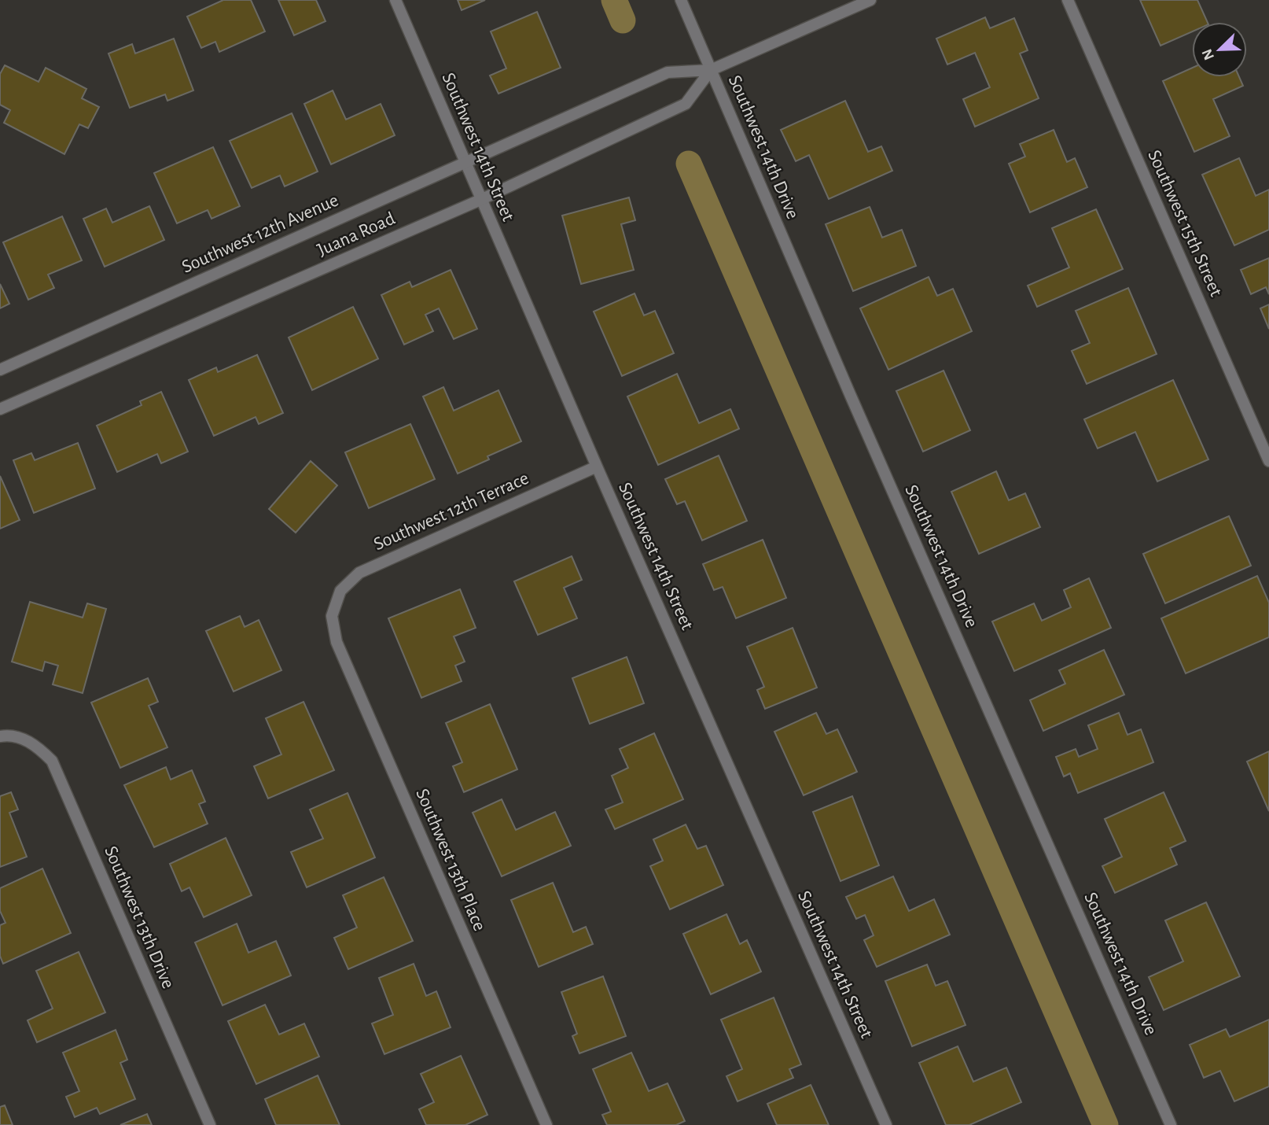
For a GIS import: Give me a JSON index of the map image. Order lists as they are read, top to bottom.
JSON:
{
  "streets": {
    "street": [
      "Southwest 14th Street",
      "Southwest 14th Drive",
      "Southwest 15th Street",
      "Southwest 12th Avenue",
      "Juana Road",
      "Southwest 12th Terrace",
      "Southwest 13th Place",
      "Southwest 13th Drive"
    ]
  },
  "crossings": [
    ["Southwest 14th Street", "Southwest 12th Avenue"],
    ["Southwest 14th Street", "Juana Road"],
    ["Southwest 14th Street", "Southwest 12th Terrace"],
    ["Southwest 14th Drive", "Juana Road"],
    ["Southwest 12th Avenue", "Juana Road"],
    ["Southwest 12th Terrace", "Southwest 13th Place"]
  ],
  "north": "bottom left"
}
